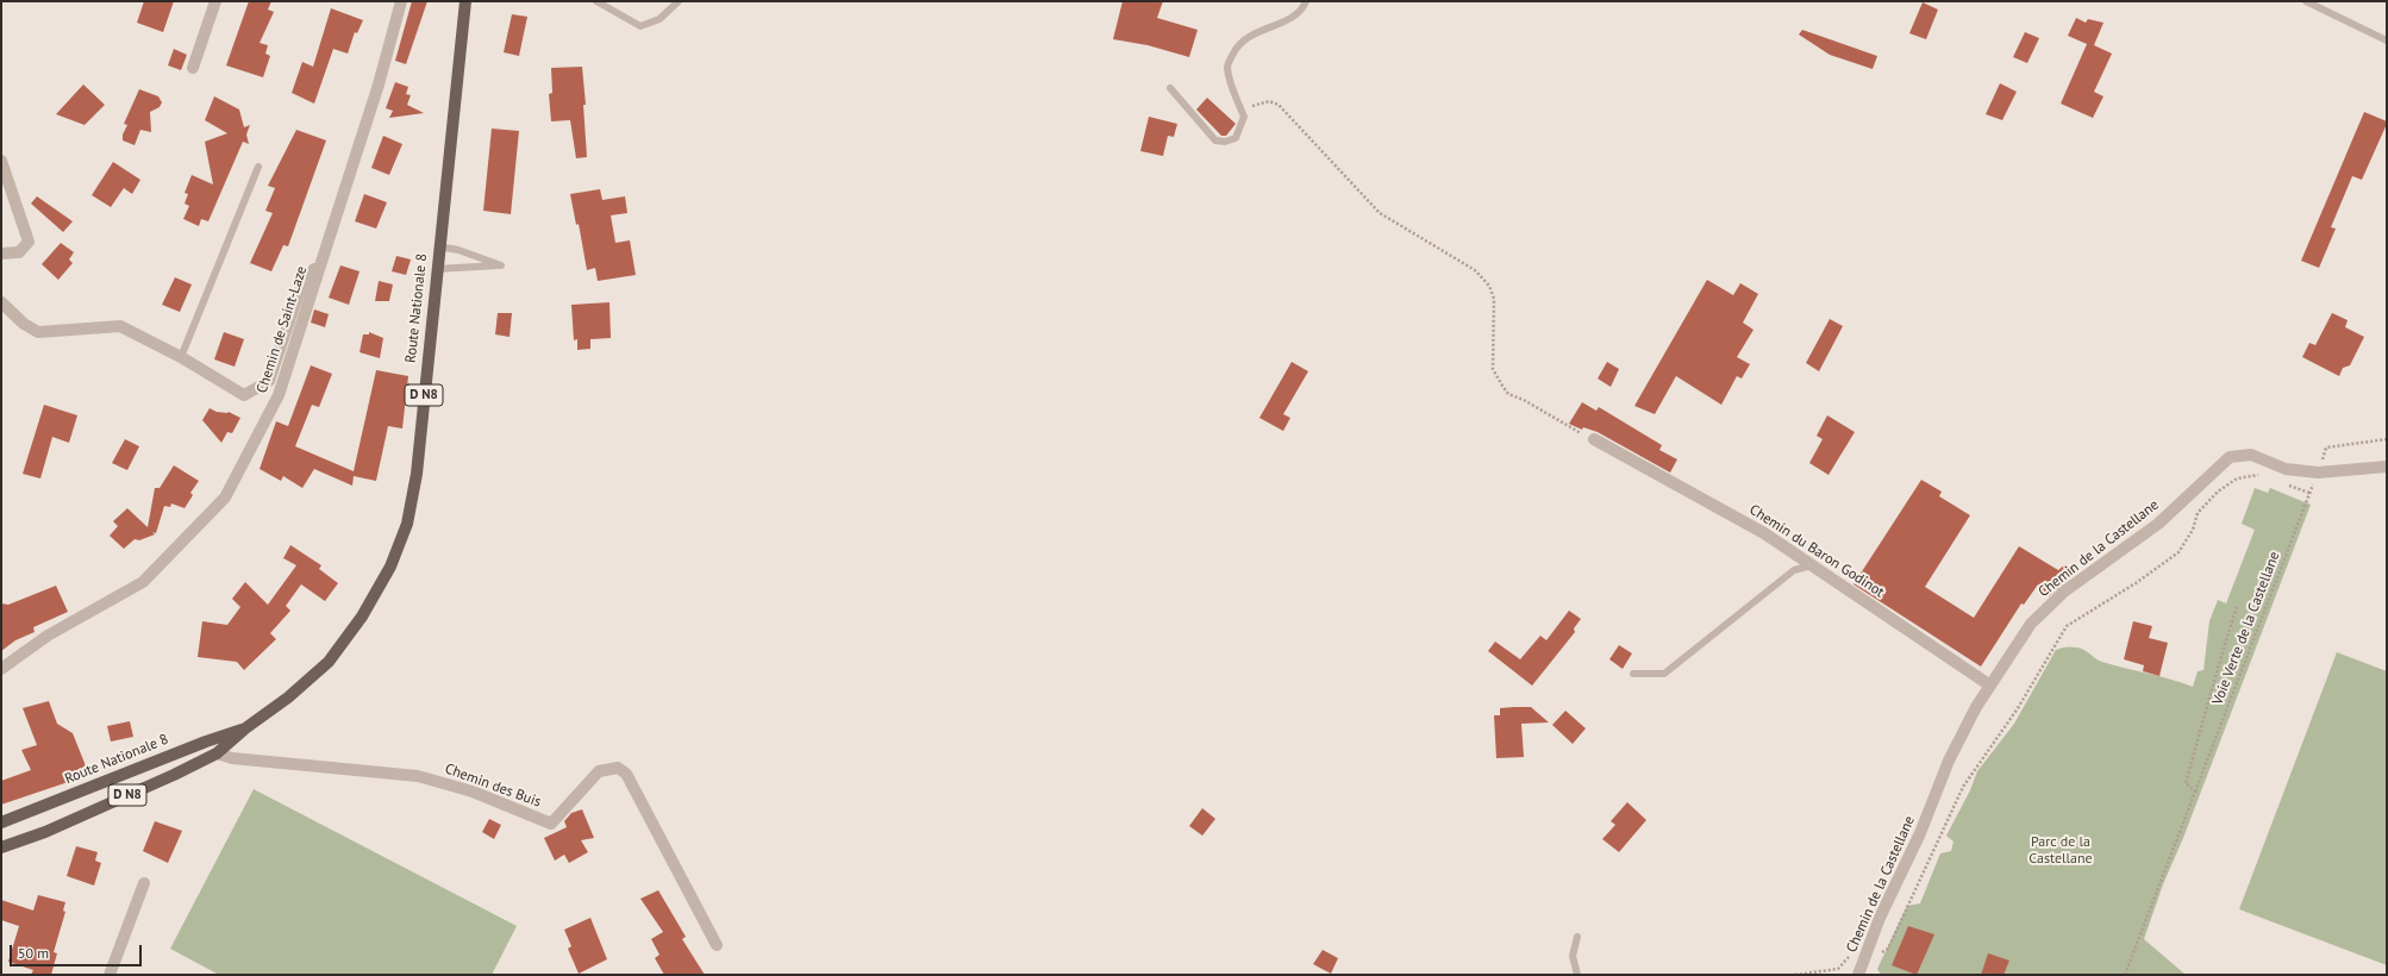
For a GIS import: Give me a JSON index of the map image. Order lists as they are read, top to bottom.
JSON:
{
  "streets": {
    "main road": ["Route Nationale 8", "D N8"],
    "street": [
      "Chemin de Saint-Laze",
      "Chemin de la Castellane",
      "Chemin du Baron Godinot",
      "Chemin des Buis"
    ],
    "path": ["Voie Verte de la Castellane"]
  },
  "crossings": [
    ["Route Nationale 8", "Chemin des Buis"],
    ["Chemin de la Castellane", "Chemin du Baron Godinot"],
    ["Chemin de la Castellane", "Voie Verte de la Castellane"]
  ],
  "parks": ["Parc de la Castellane"],
  "scale_bar": "50 m"
}
